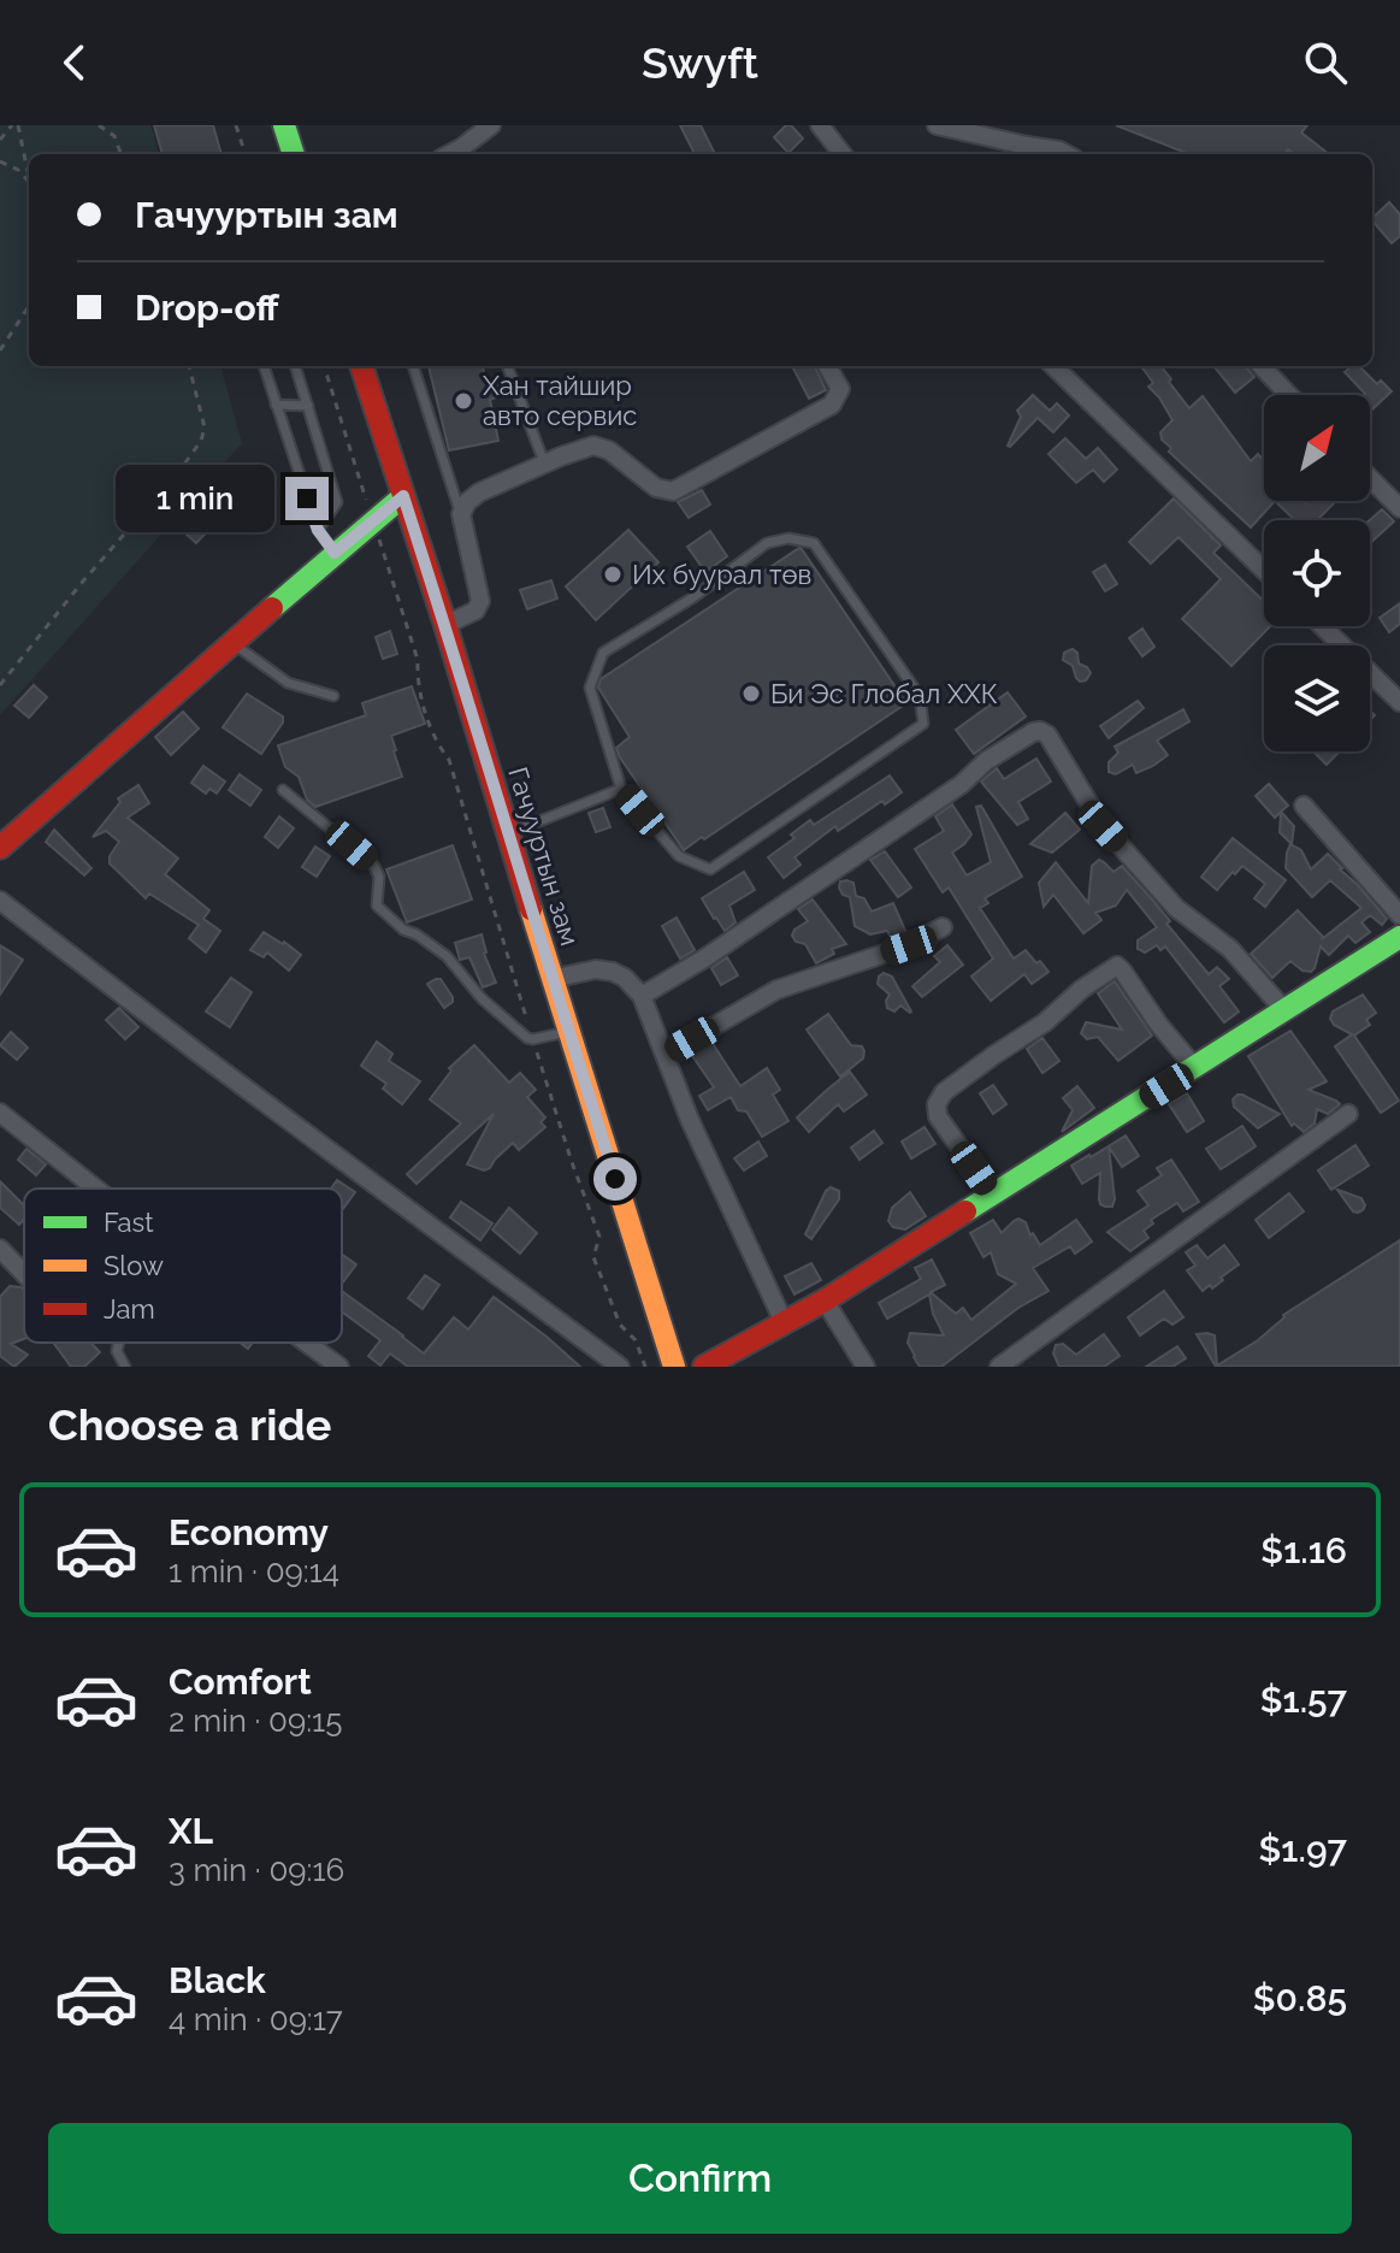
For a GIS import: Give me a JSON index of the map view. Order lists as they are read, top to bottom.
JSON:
{
  "streets": {
    "main road": ["Гачууртын зам"]
  },
  "places": ["Хан тайшир авто сервис", "Их буурал төв", "Би Эс Глобал ХХК"],
  "legend": ["Fast", "Slow", "Jam"],
  "north": "top right",
  "page": {
    "header": "Swyft",
    "banner": ["Гачууртын зам", "Drop-off"],
    "bubble": "1 min",
    "heading": "Choose a ride",
    "list": [
      {
        "name": "Economy",
        "note": "1 min · 09:14",
        "value": "$1.16"
      },
      {
        "name": "Comfort",
        "note": "2 min · 09:15",
        "value": "$1.57"
      },
      {
        "name": "XL",
        "note": "3 min · 09:16",
        "value": "$1.97"
      },
      {
        "name": "Black",
        "note": "4 min · 09:17",
        "value": "$0.85"
      }
    ],
    "buttons": "Confirm"
  }
}
